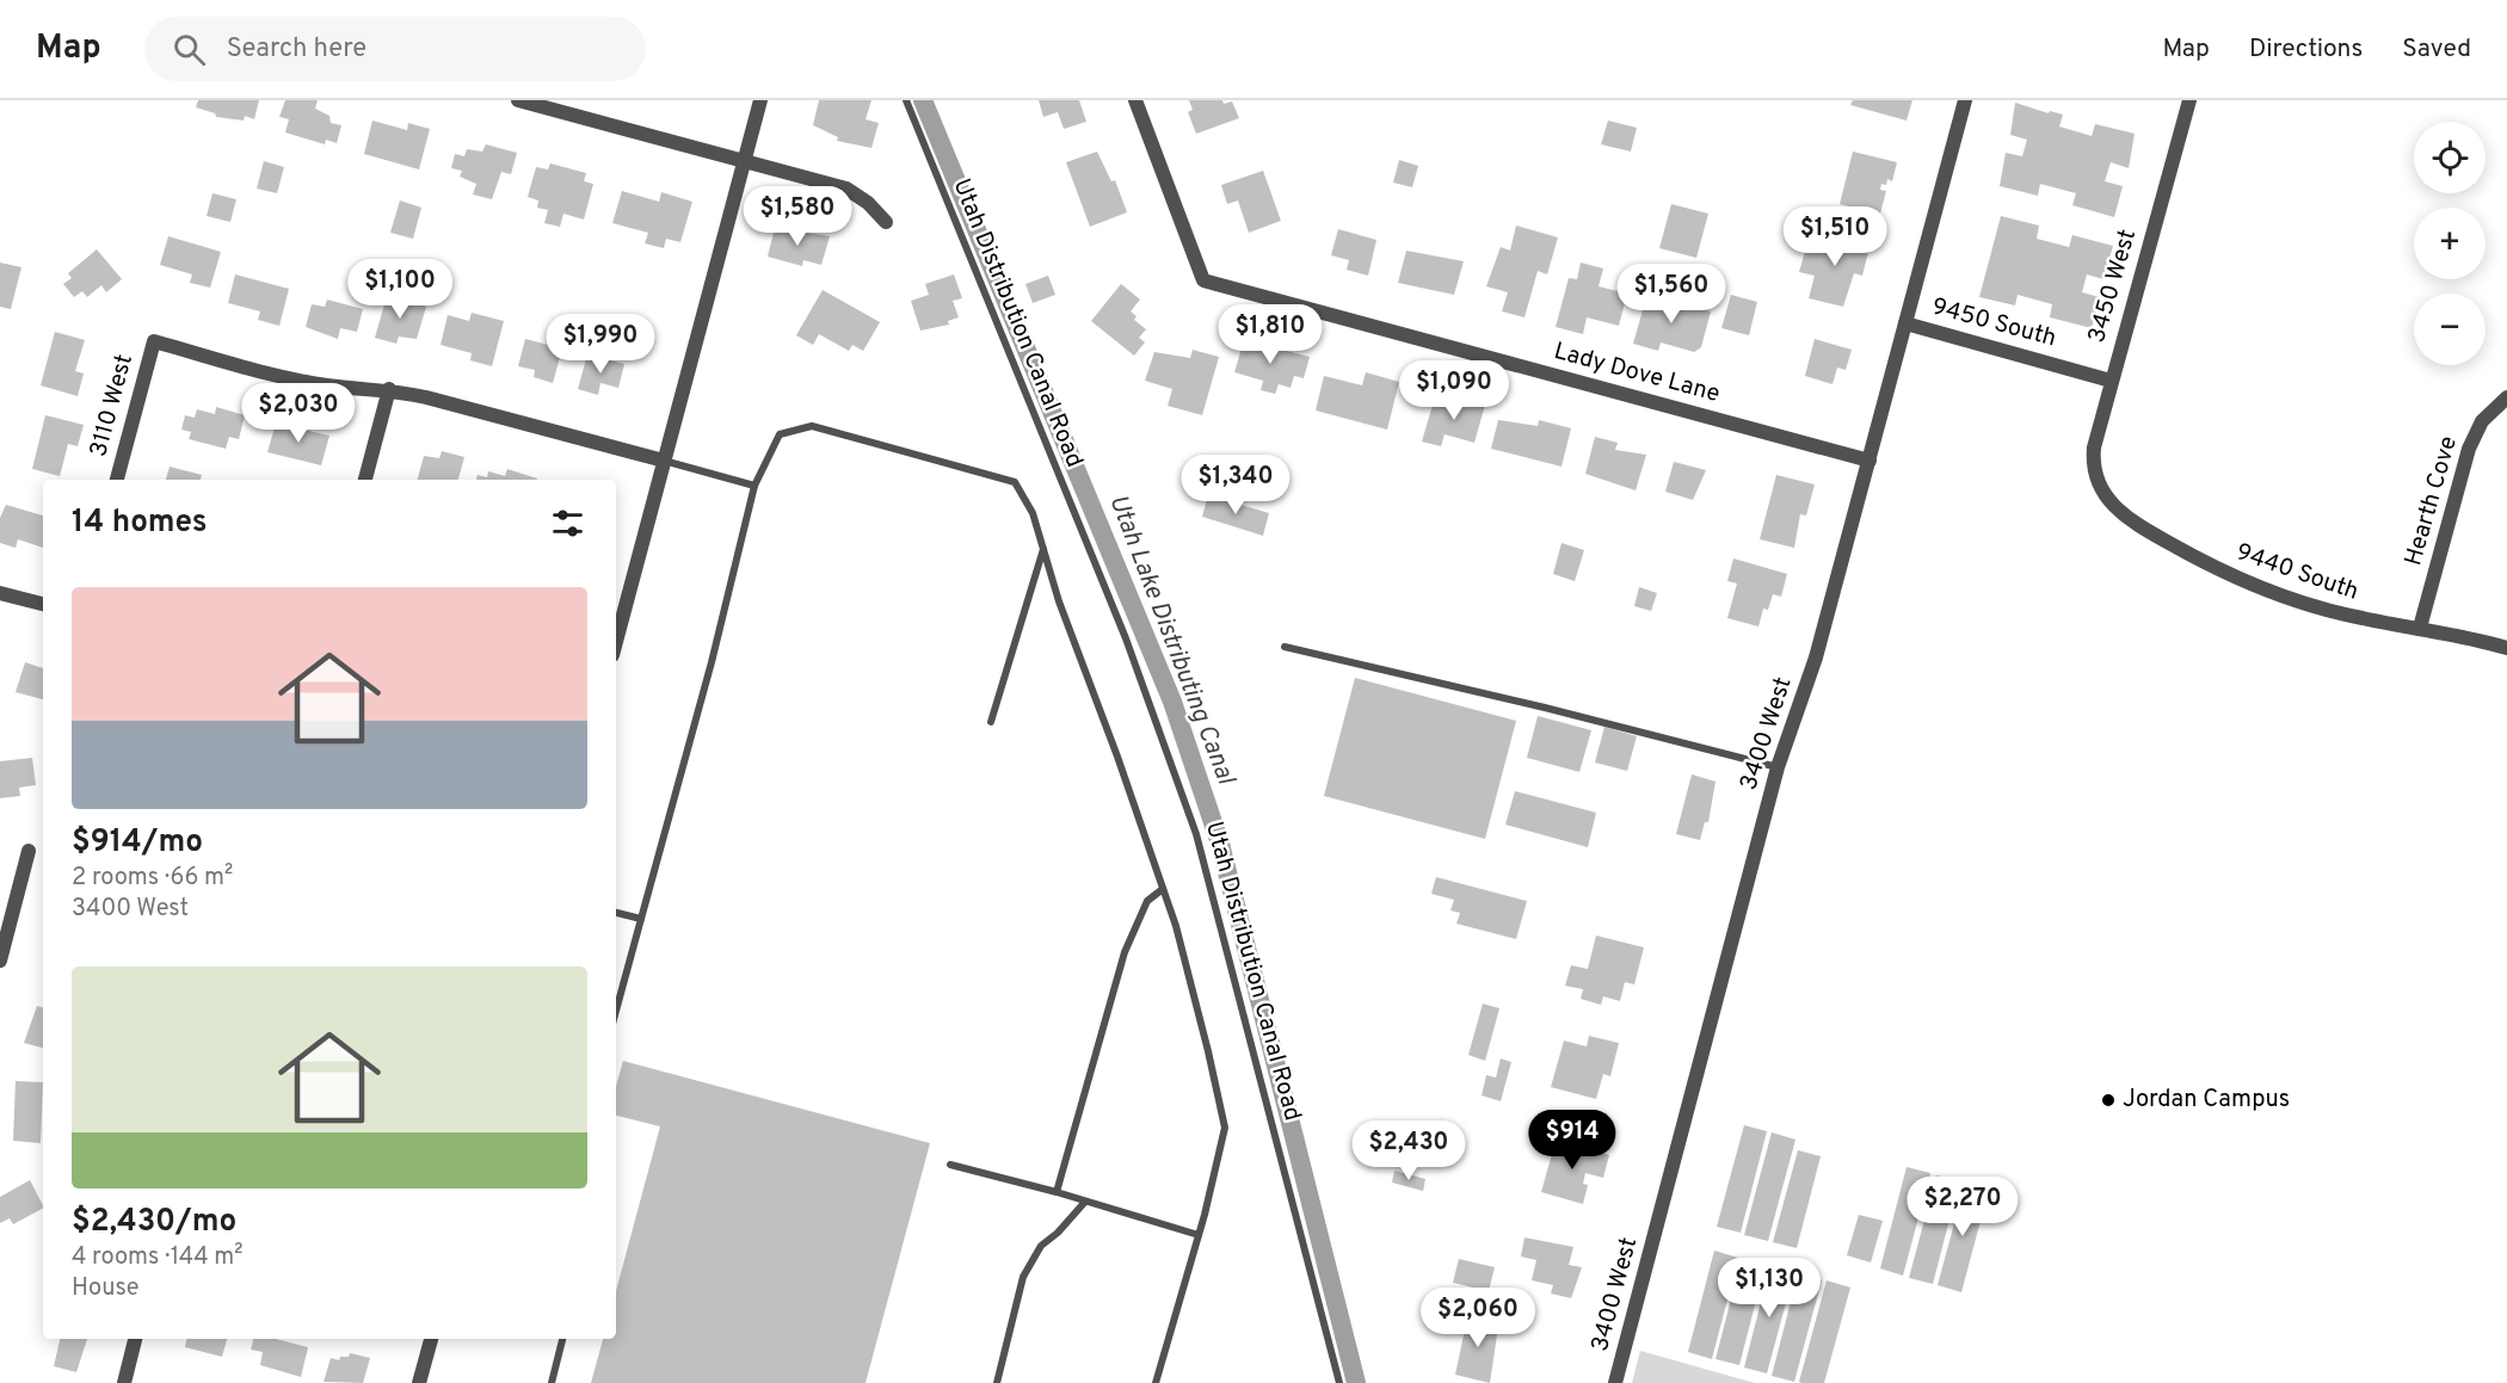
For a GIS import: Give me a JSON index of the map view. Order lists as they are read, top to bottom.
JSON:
{
  "streets": {
    "street": [
      "3450 West",
      "9450 South",
      "Lady Dove Lane",
      "3110 West",
      "Hearth Cove",
      "9440 South",
      "3400 West"
    ],
    "lane": ["Utah Distribution Canal Road"]
  },
  "crossings": [
    ["3450 West", "9450 South"],
    ["3450 West", "9440 South"],
    ["9450 South", "3400 West"],
    ["Lady Dove Lane", "3400 West"],
    ["Hearth Cove", "9440 South"]
  ],
  "water": ["Utah Lake Distributing Canal"],
  "places": ["Jordan Campus"],
  "page": {
    "header": "Map",
    "search": "Search here",
    "nav": ["Map", "Directions", "Saved"],
    "map_buttons": ["+", "−"],
    "price": [
      "$1,580",
      "$1,510",
      "$1,100",
      "$1,560",
      "$1,810",
      "$1,990",
      "$1,090",
      "$2,030",
      "$1,340",
      "$914",
      "$2,430",
      "$2,270",
      "$1,130",
      "$2,060"
    ],
    "heading": "14 homes",
    "list": [
      {
        "name": "$914/mo",
        "note": "2 rooms · 66 m² · 3400 West"
      },
      {
        "name": "$2,430/mo",
        "note": "4 rooms · 144 m² · House"
      }
    ]
  }
}
